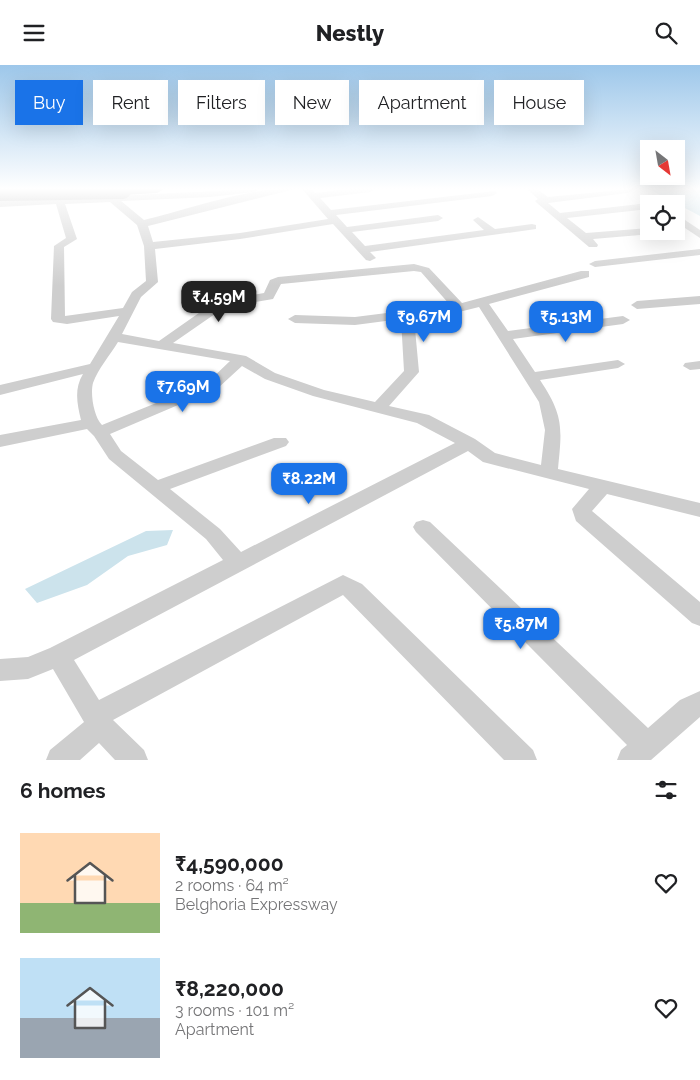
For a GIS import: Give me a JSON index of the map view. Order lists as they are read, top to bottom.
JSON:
{
  "north": "bottom right",
  "page": {
    "header": "Nestly",
    "chip": [
      "Buy",
      "Rent",
      "Filters",
      "New",
      "Apartment",
      "House"
    ],
    "price": [
      "₹4.59M",
      "₹9.67M",
      "₹5.13M",
      "₹7.69M",
      "₹8.22M",
      "₹5.87M"
    ],
    "heading": "6 homes",
    "list": [
      {
        "name": "₹4,590,000",
        "note": "2 rooms · 64 m² · Belghoria Expressway"
      },
      {
        "name": "₹8,220,000",
        "note": "3 rooms · 101 m² · Apartment"
      }
    ]
  }
}
